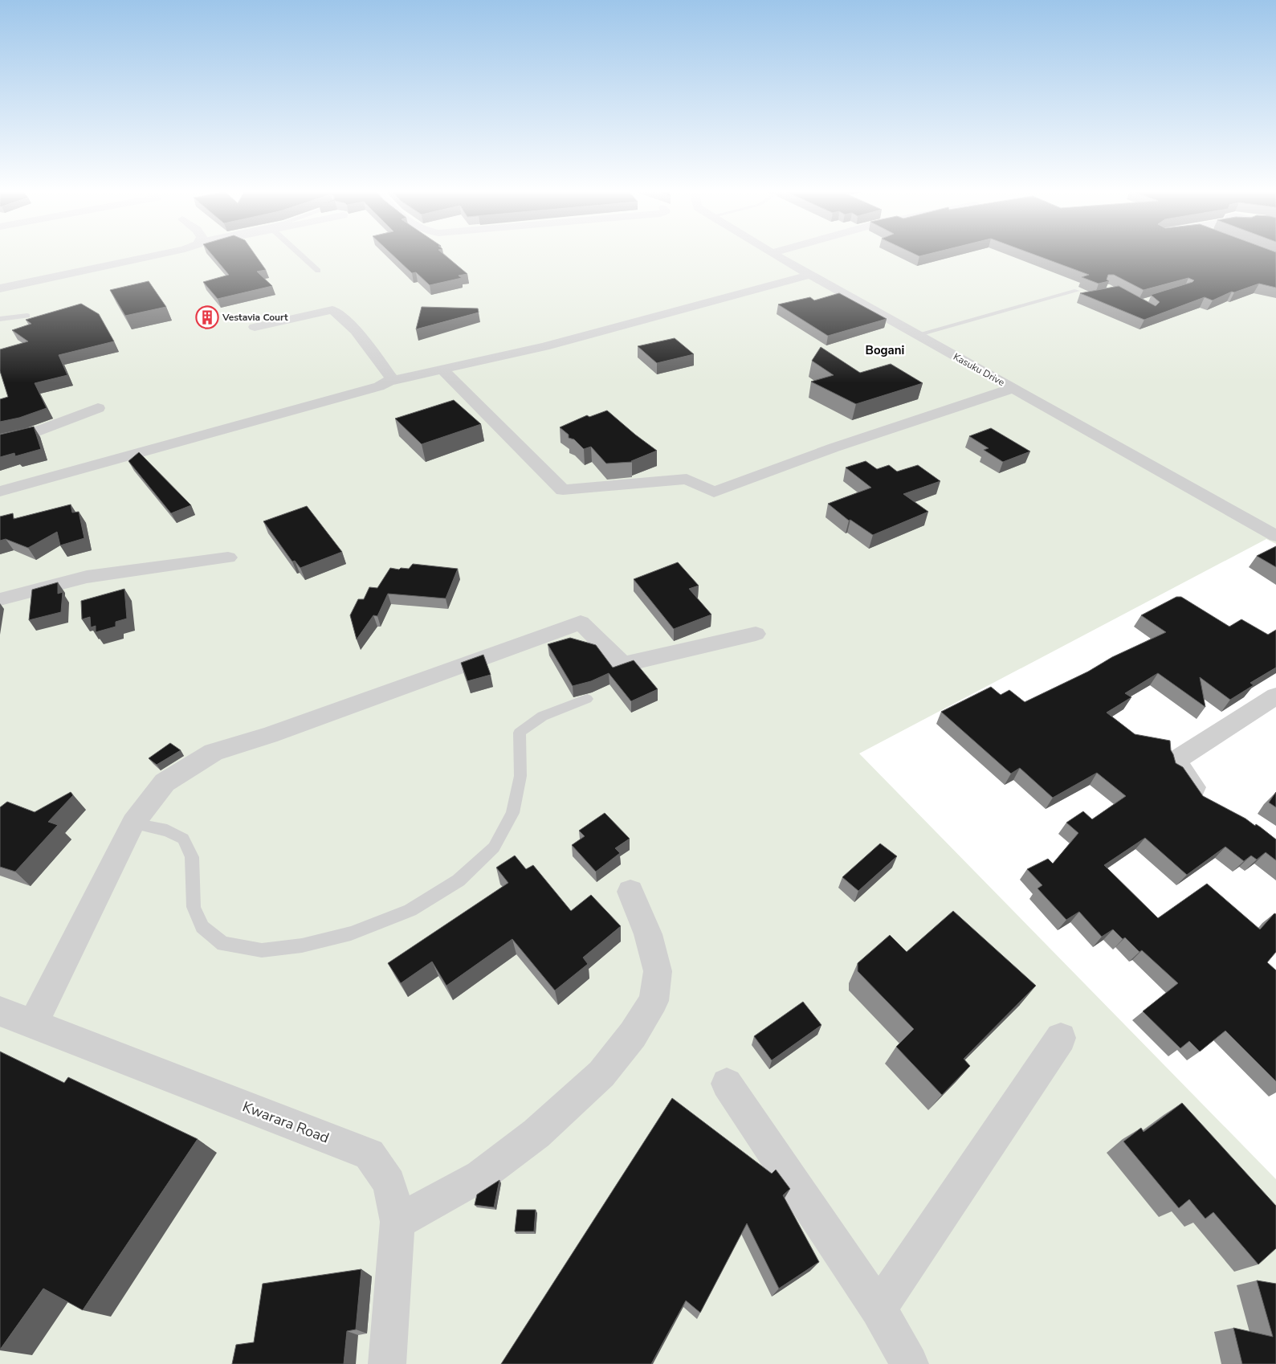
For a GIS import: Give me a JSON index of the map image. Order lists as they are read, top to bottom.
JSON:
{
  "streets": {
    "street": ["Kasuku Drive", "Kwarara Road"]
  },
  "districts": ["Bogani"],
  "places": {
    "building": ["Vestavia Court"]
  }
}
